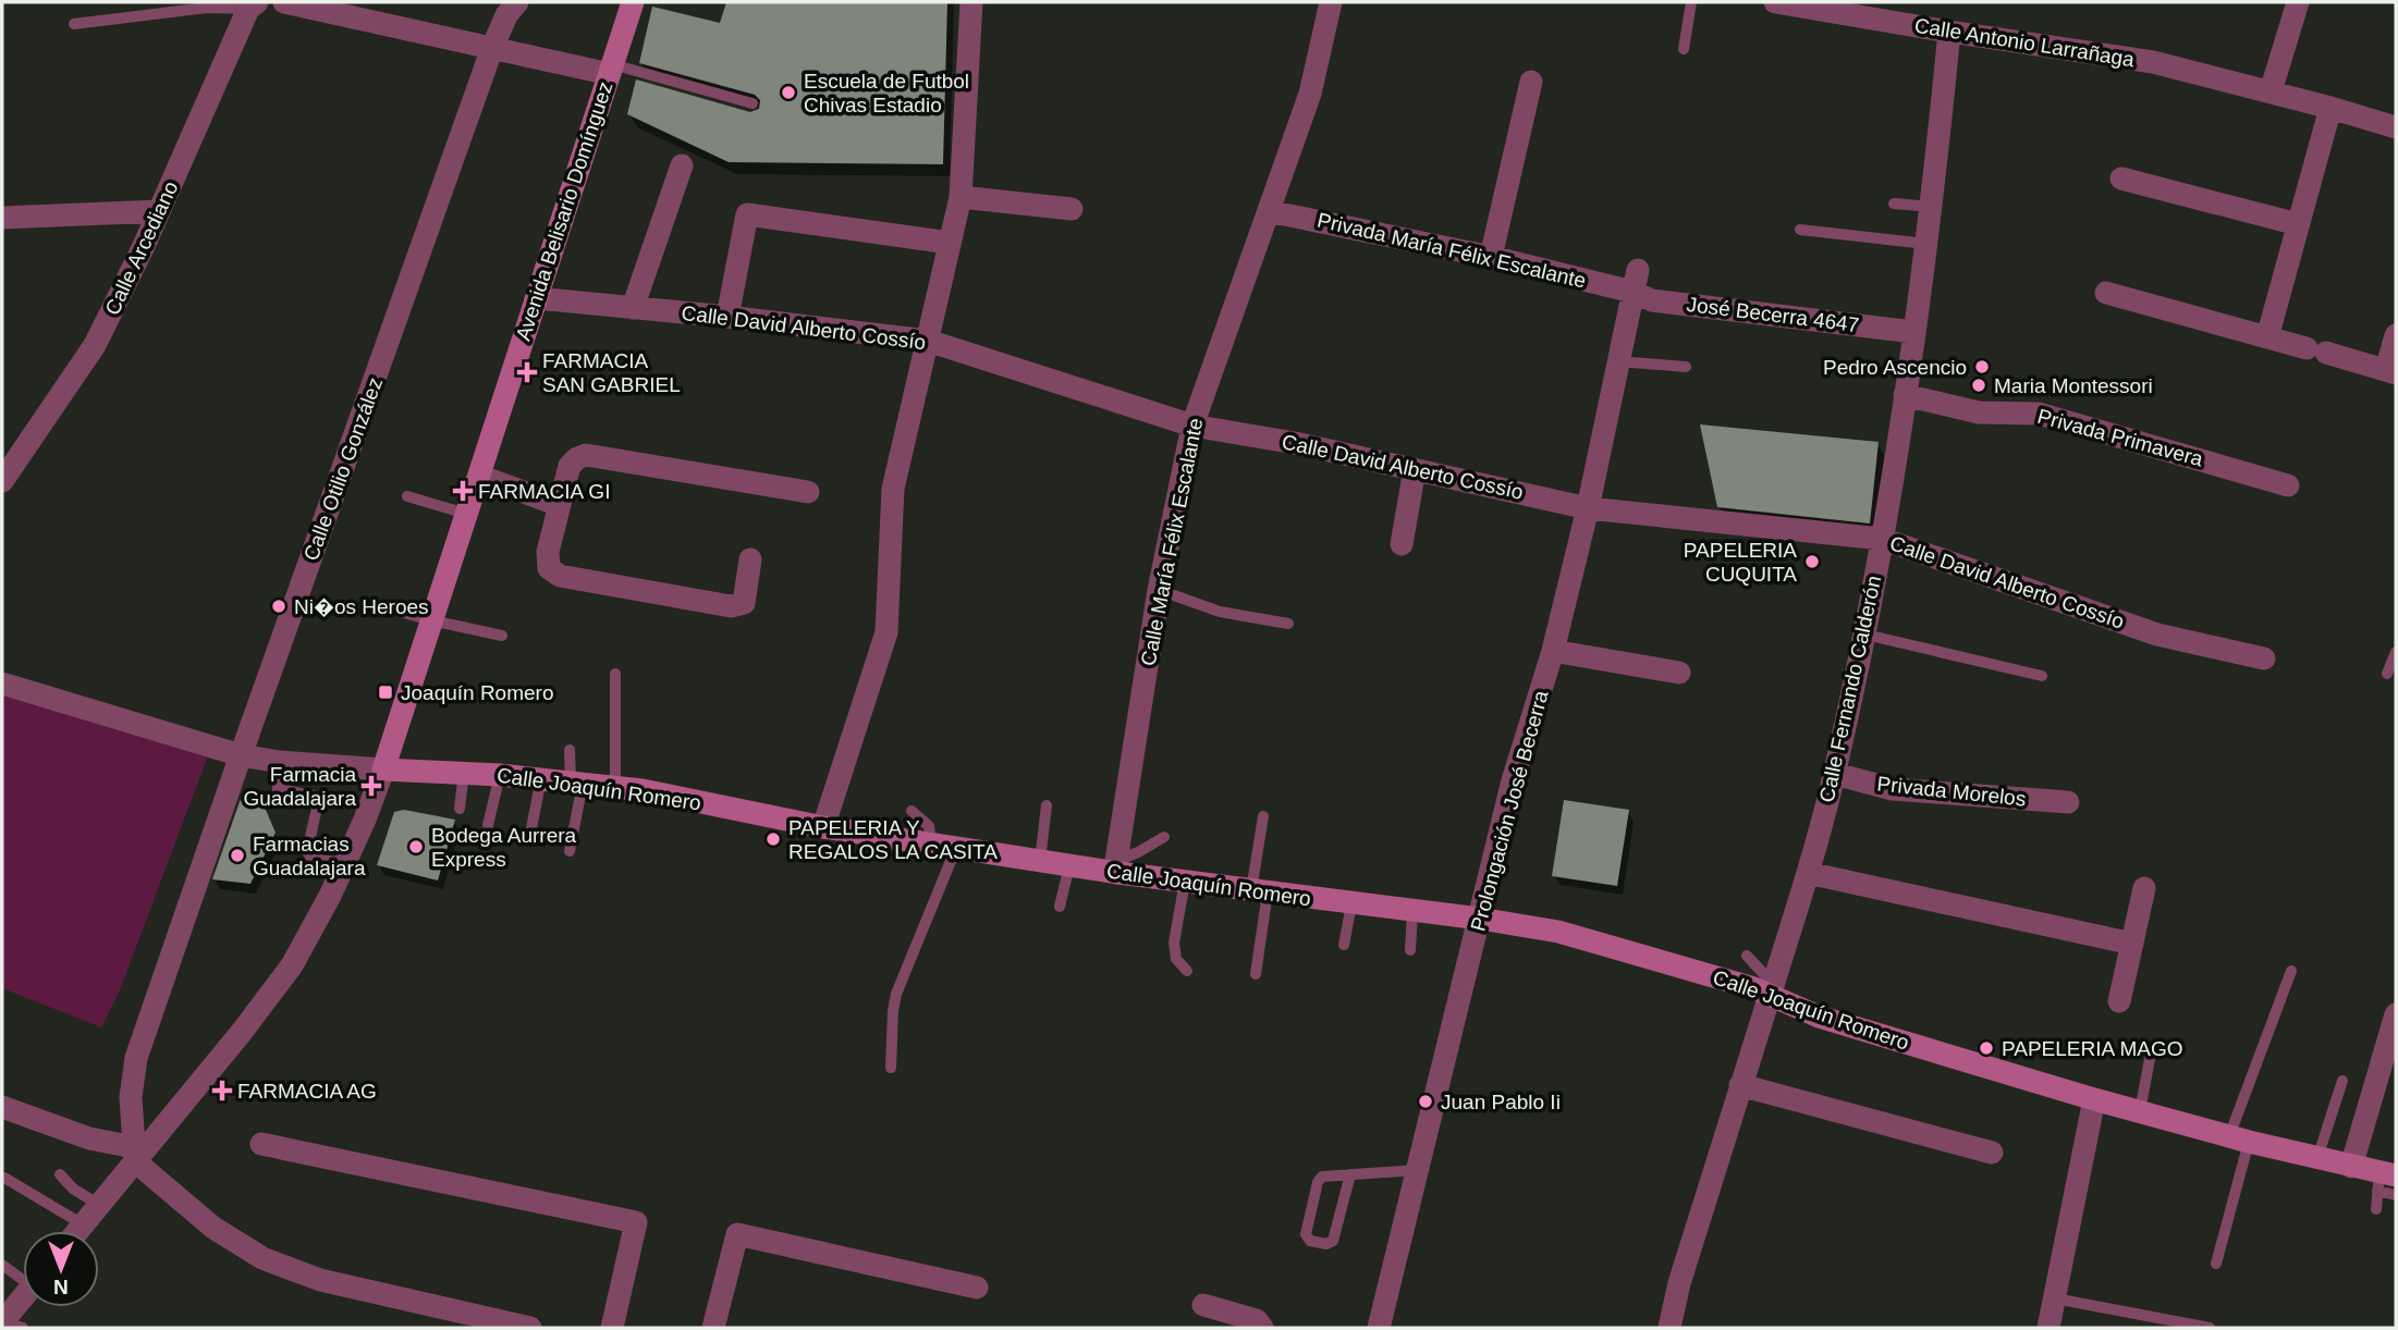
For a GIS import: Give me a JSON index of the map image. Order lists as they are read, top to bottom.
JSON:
{
  "streets": {
    "street": [
      "Calle Antonio Larrañaga",
      "Avenida Belisario Domínguez",
      "Calle Arcediano",
      "Privada María Félix Escalante",
      "José Becerra 4647",
      "Calle David Alberto Cossío",
      "Privada Primavera",
      "Calle Otilio González",
      "Calle María Félix Escalante",
      "Calle Fernando Calderón",
      "Calle Joaquín Romero",
      "Privada Morelos",
      "Prolongación José Becerra"
    ]
  },
  "crossings": [
    ["Calle Antonio Larrañaga", "Calle Fernando Calderón"],
    ["Avenida Belisario Domínguez", "Calle David Alberto Cossío"],
    ["Avenida Belisario Domínguez", "Calle Joaquín Romero"],
    ["Privada María Félix Escalante", "José Becerra 4647"],
    ["Privada María Félix Escalante", "Calle María Félix Escalante"],
    ["Privada María Félix Escalante", "Prolongación José Becerra"],
    ["José Becerra 4647", "Calle Fernando Calderón"],
    ["José Becerra 4647", "Prolongación José Becerra"],
    ["Calle David Alberto Cossío", "Calle María Félix Escalante"],
    ["Calle David Alberto Cossío", "Calle Fernando Calderón"],
    ["Calle David Alberto Cossío", "Prolongación José Becerra"],
    ["Privada Primavera", "Calle Fernando Calderón"],
    ["Calle Otilio González", "Calle Joaquín Romero"],
    ["Calle María Félix Escalante", "Calle Joaquín Romero"],
    ["Calle Fernando Calderón", "Calle Joaquín Romero"],
    ["Calle Fernando Calderón", "Privada Morelos"],
    ["Calle Joaquín Romero", "Prolongación José Becerra"]
  ],
  "places": {
    "other": [
      "Escuela de Futbol Chivas Estadio",
      "Pedro Ascencio",
      "Maria Montessori",
      "PAPELERIA CUQUITA",
      "Ni�os Heroes",
      "PAPELERIA Y REGALOS LA CASITA",
      "Bodega Aurrera Express",
      "Farmacias Guadalajara",
      "PAPELERIA MAGO",
      "Juan Pablo Ii"
    ],
    "health": [
      "FARMACIA SAN GABRIEL",
      "FARMACIA GI",
      "Farmacia Guadalajara",
      "FARMACIA AG"
    ],
    "transit": ["Joaquín Romero"]
  },
  "north": "bottom"
}
